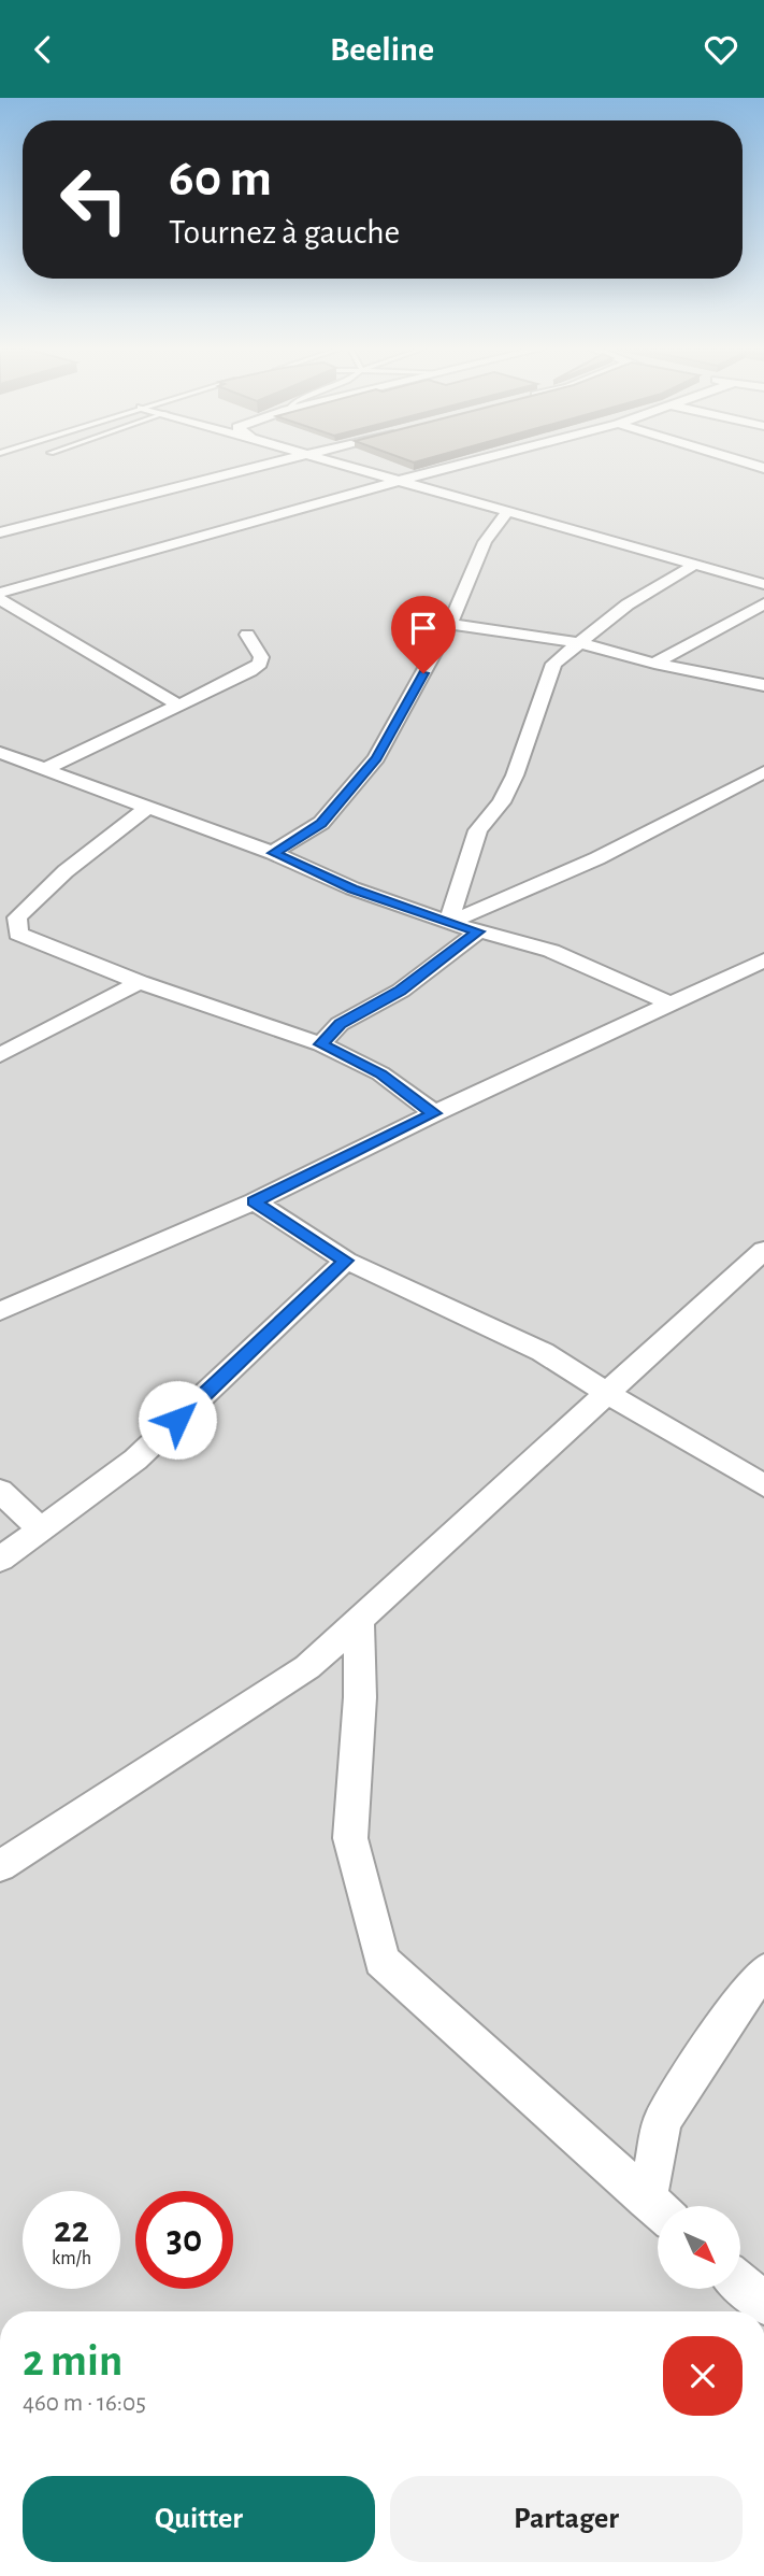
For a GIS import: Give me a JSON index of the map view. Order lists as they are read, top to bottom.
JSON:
{
  "north": "bottom right",
  "page": {
    "header": "Beeline",
    "turn": ["60 m", "Tournez à gauche"],
    "speed": "22 km/h",
    "limit": "30",
    "heading": ["2 min", "460 m · 16:05"],
    "buttons": ["Quitter", "Partager"]
  }
}
